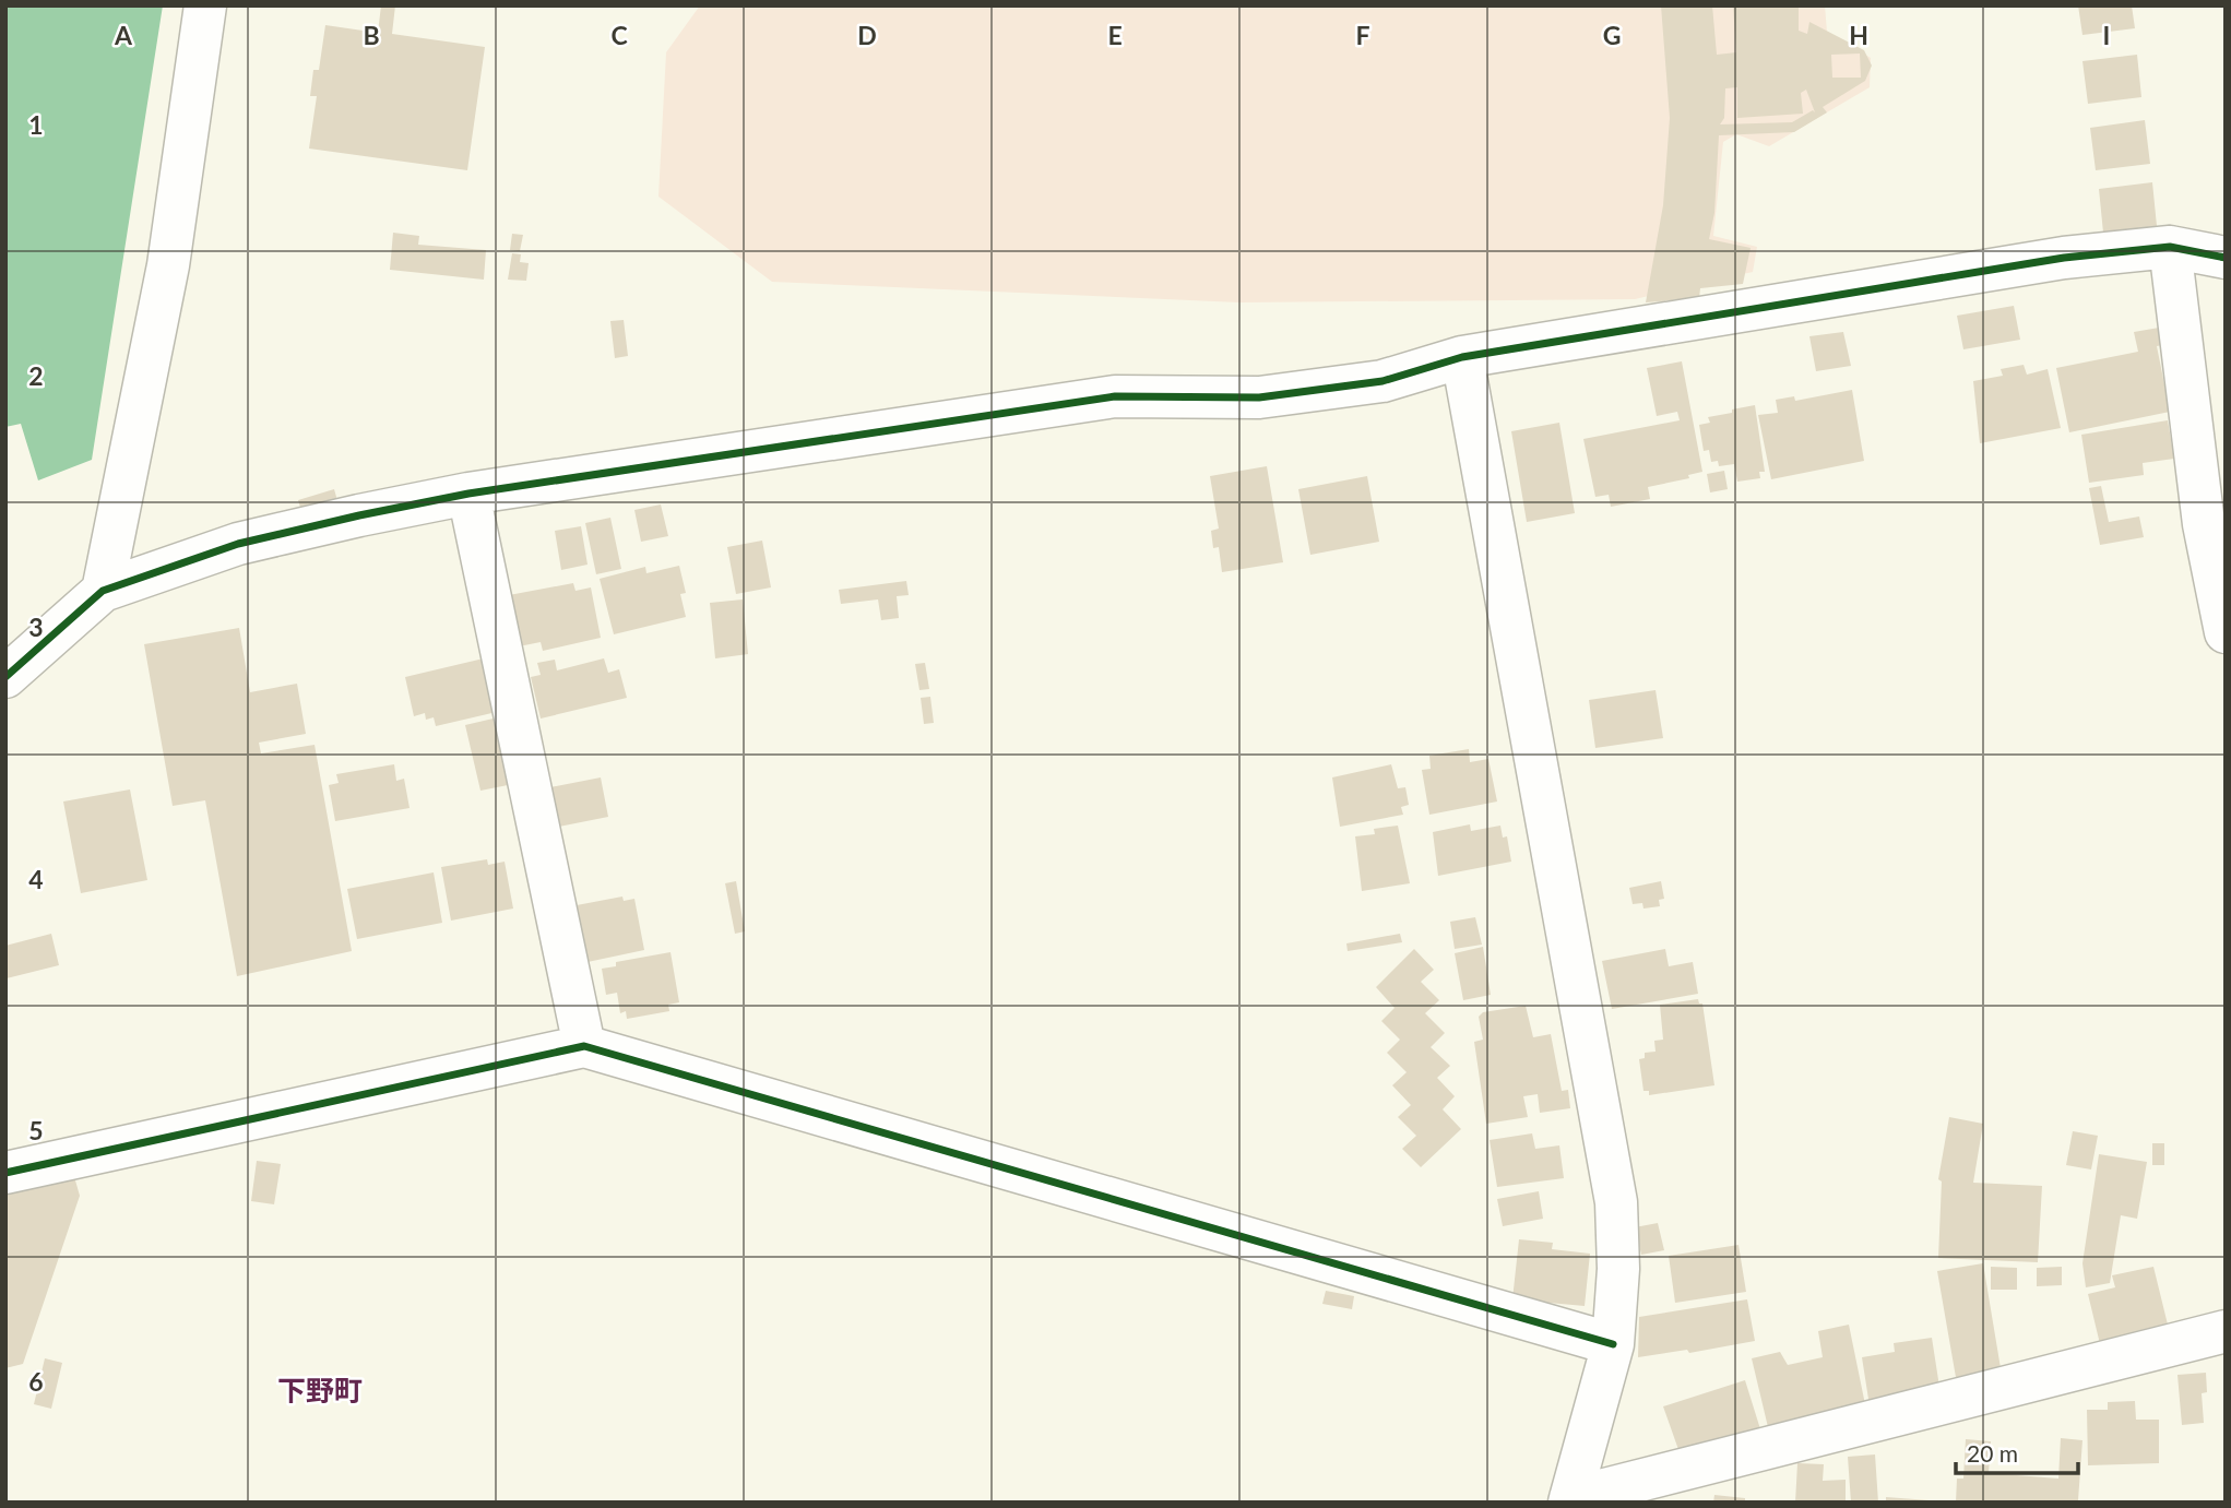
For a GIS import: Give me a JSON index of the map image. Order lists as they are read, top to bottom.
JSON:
{
  "districts": ["下野町"],
  "scale_bar": "20 m",
  "grid": {
    "columns": [
      "A",
      "B",
      "C",
      "D",
      "E",
      "F",
      "G",
      "H",
      "I"
    ],
    "rows": [
      "1",
      "2",
      "3",
      "4",
      "5",
      "6"
    ]
  }
}
